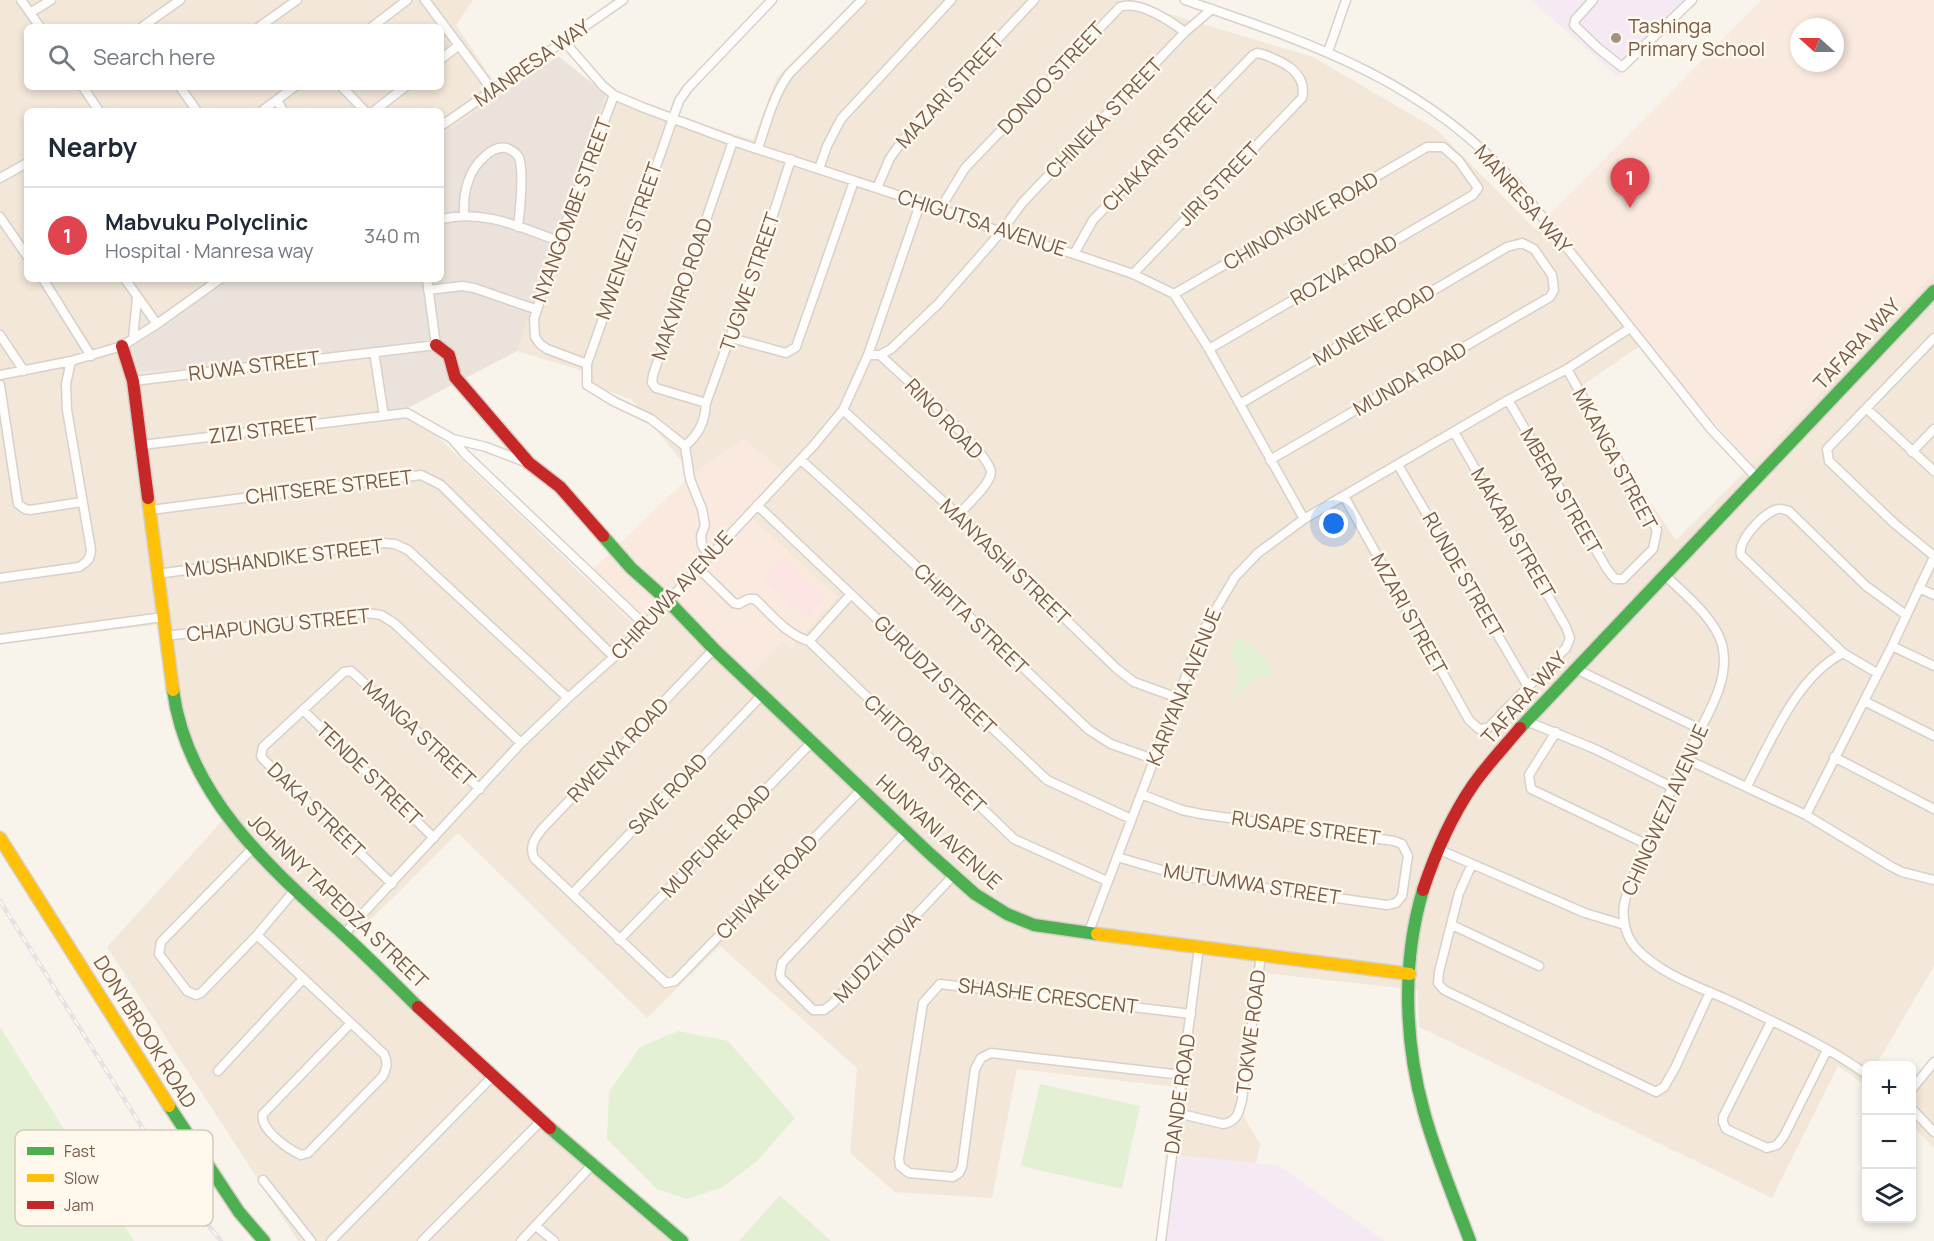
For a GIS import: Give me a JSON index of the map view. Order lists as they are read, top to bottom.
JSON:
{
  "streets": {
    "street": [
      "MANRESA WAY",
      "DONDO STREET",
      "MAZARI STREET",
      "CHINEKA STREET",
      "CHAKARI STREET",
      "JIRI STREET",
      "NYANGOMBE STREET",
      "CHINONGWE ROAD",
      "CHIGUTSA AVENUE",
      "MWENEZI STREET",
      "ROZVA ROAD",
      "TUGWE STREET",
      "MAKWIRO ROAD",
      "MUNENE ROAD",
      "TAFARA WAY",
      "RUWA STREET",
      "MUNDA ROAD",
      "RINO ROAD",
      "ZIZI STREET",
      "MKANGA STREET",
      "CHITSERE STREET",
      "MBERA STREET",
      "MAKARI STREET",
      "MUSHANDIKE STREET",
      "MANYASHI STREET",
      "RUNDE STREET",
      "CHIRUWA AVENUE",
      "MZARI STREET",
      "CHIPITA STREET",
      "CHAPUNGU STREET",
      "GURUDZI STREET",
      "KARIYANA AVENUE",
      "MANGA STREET",
      "RWENYA ROAD",
      "CHITORA STREET",
      "TENDE STREET",
      "SAVE ROAD",
      "DAKA STREET",
      "CHINGWEZI AVENUE",
      "RUSAPE STREET",
      "HUNYANI AVENUE",
      "MUPFURE ROAD",
      "MUTUMWA STREET",
      "CHIVAKE ROAD",
      "JOHNNY TAPEDZA STREET",
      "MUDZI HOVA",
      "SHASHE CRESCENT",
      "DONYBROOK ROAD",
      "TOKWE ROAD",
      "DANDE ROAD"
    ]
  },
  "crossings": [
    ["MANRESA WAY", "CHINEKA STREET"],
    ["MANRESA WAY", "CHIGUTSA AVENUE"],
    ["MANRESA WAY", "TAFARA WAY"],
    ["MANRESA WAY", "KARIYANA AVENUE"],
    ["DONDO STREET", "CHINEKA STREET"],
    ["DONDO STREET", "CHIGUTSA AVENUE"],
    ["MAZARI STREET", "CHIGUTSA AVENUE"],
    ["CHINEKA STREET", "CHIGUTSA AVENUE"],
    ["CHINEKA STREET", "RINO ROAD"],
    ["CHAKARI STREET", "JIRI STREET"],
    ["CHAKARI STREET", "CHIGUTSA AVENUE"],
    ["JIRI STREET", "CHIGUTSA AVENUE"],
    ["NYANGOMBE STREET", "CHIGUTSA AVENUE"],
    ["NYANGOMBE STREET", "MWENEZI STREET"],
    ["CHINONGWE ROAD", "CHIGUTSA AVENUE"],
    ["CHINONGWE ROAD", "ROZVA ROAD"],
    ["CHIGUTSA AVENUE", "MWENEZI STREET"],
    ["CHIGUTSA AVENUE", "TUGWE STREET"],
    ["CHIGUTSA AVENUE", "MAKWIRO ROAD"],
    ["CHIGUTSA AVENUE", "CHIRUWA AVENUE"],
    ["TUGWE STREET", "MAKWIRO ROAD"],
    ["MUNENE ROAD", "MUNDA ROAD"],
    ["TAFARA WAY", "CHINGWEZI AVENUE"],
    ["TAFARA WAY", "HUNYANI AVENUE"],
    ["RUWA STREET", "HUNYANI AVENUE"],
    ["RUWA STREET", "JOHNNY TAPEDZA STREET"],
    ["RINO ROAD", "MANYASHI STREET"],
    ["ZIZI STREET", "JOHNNY TAPEDZA STREET"],
    ["MKANGA STREET", "MBERA STREET"],
    ["MKANGA STREET", "KARIYANA AVENUE"],
    ["CHITSERE STREET", "CHIRUWA AVENUE"],
    ["CHITSERE STREET", "JOHNNY TAPEDZA STREET"],
    ["MBERA STREET", "KARIYANA AVENUE"],
    ["MAKARI STREET", "RUNDE STREET"],
    ["MAKARI STREET", "MZARI STREET"],
    ["MAKARI STREET", "KARIYANA AVENUE"],
    ["MUSHANDIKE STREET", "CHIRUWA AVENUE"],
    ["MUSHANDIKE STREET", "JOHNNY TAPEDZA STREET"],
    ["MANYASHI STREET", "CHIRUWA AVENUE"],
    ["MANYASHI STREET", "KARIYANA AVENUE"],
    ["RUNDE STREET", "MZARI STREET"],
    ["RUNDE STREET", "KARIYANA AVENUE"],
    ["CHIRUWA AVENUE", "CHIPITA STREET"],
    ["CHIRUWA AVENUE", "CHAPUNGU STREET"],
    ["CHIRUWA AVENUE", "GURUDZI STREET"],
    ["CHIRUWA AVENUE", "MANGA STREET"],
    ["CHIRUWA AVENUE", "CHITORA STREET"],
    ["CHIRUWA AVENUE", "TENDE STREET"],
    ["CHIRUWA AVENUE", "DAKA STREET"],
    ["CHIRUWA AVENUE", "HUNYANI AVENUE"],
    ["CHIRUWA AVENUE", "JOHNNY TAPEDZA STREET"],
    ["MZARI STREET", "KARIYANA AVENUE"],
    ["CHIPITA STREET", "KARIYANA AVENUE"],
    ["CHAPUNGU STREET", "JOHNNY TAPEDZA STREET"],
    ["GURUDZI STREET", "KARIYANA AVENUE"],
    ["KARIYANA AVENUE", "CHITORA STREET"],
    ["KARIYANA AVENUE", "RUSAPE STREET"],
    ["KARIYANA AVENUE", "HUNYANI AVENUE"],
    ["KARIYANA AVENUE", "MUTUMWA STREET"],
    ["MANGA STREET", "TENDE STREET"],
    ["MANGA STREET", "DAKA STREET"],
    ["RWENYA ROAD", "SAVE ROAD"],
    ["RWENYA ROAD", "HUNYANI AVENUE"],
    ["TENDE STREET", "DAKA STREET"],
    ["SAVE ROAD", "HUNYANI AVENUE"],
    ["RUSAPE STREET", "MUTUMWA STREET"],
    ["HUNYANI AVENUE", "MUPFURE ROAD"],
    ["HUNYANI AVENUE", "CHIVAKE ROAD"],
    ["HUNYANI AVENUE", "MUDZI HOVA"],
    ["HUNYANI AVENUE", "TOKWE ROAD"],
    ["HUNYANI AVENUE", "DANDE ROAD"],
    ["MUPFURE ROAD", "CHIVAKE ROAD"],
    ["SHASHE CRESCENT", "DANDE ROAD"],
    ["TOKWE ROAD", "DANDE ROAD"]
  ],
  "places": ["Tashinga Primary School"],
  "legend": ["Fast", "Slow", "Jam"],
  "north": "left",
  "page": {
    "search": "Search here",
    "heading": "Nearby",
    "pins": "1",
    "list": [
      {
        "mark": "1",
        "name": "Mabvuku Polyclinic",
        "note": "Hospital · Manresa way",
        "value": "340 m"
      }
    ],
    "map_buttons": ["+", "−"]
  }
}
